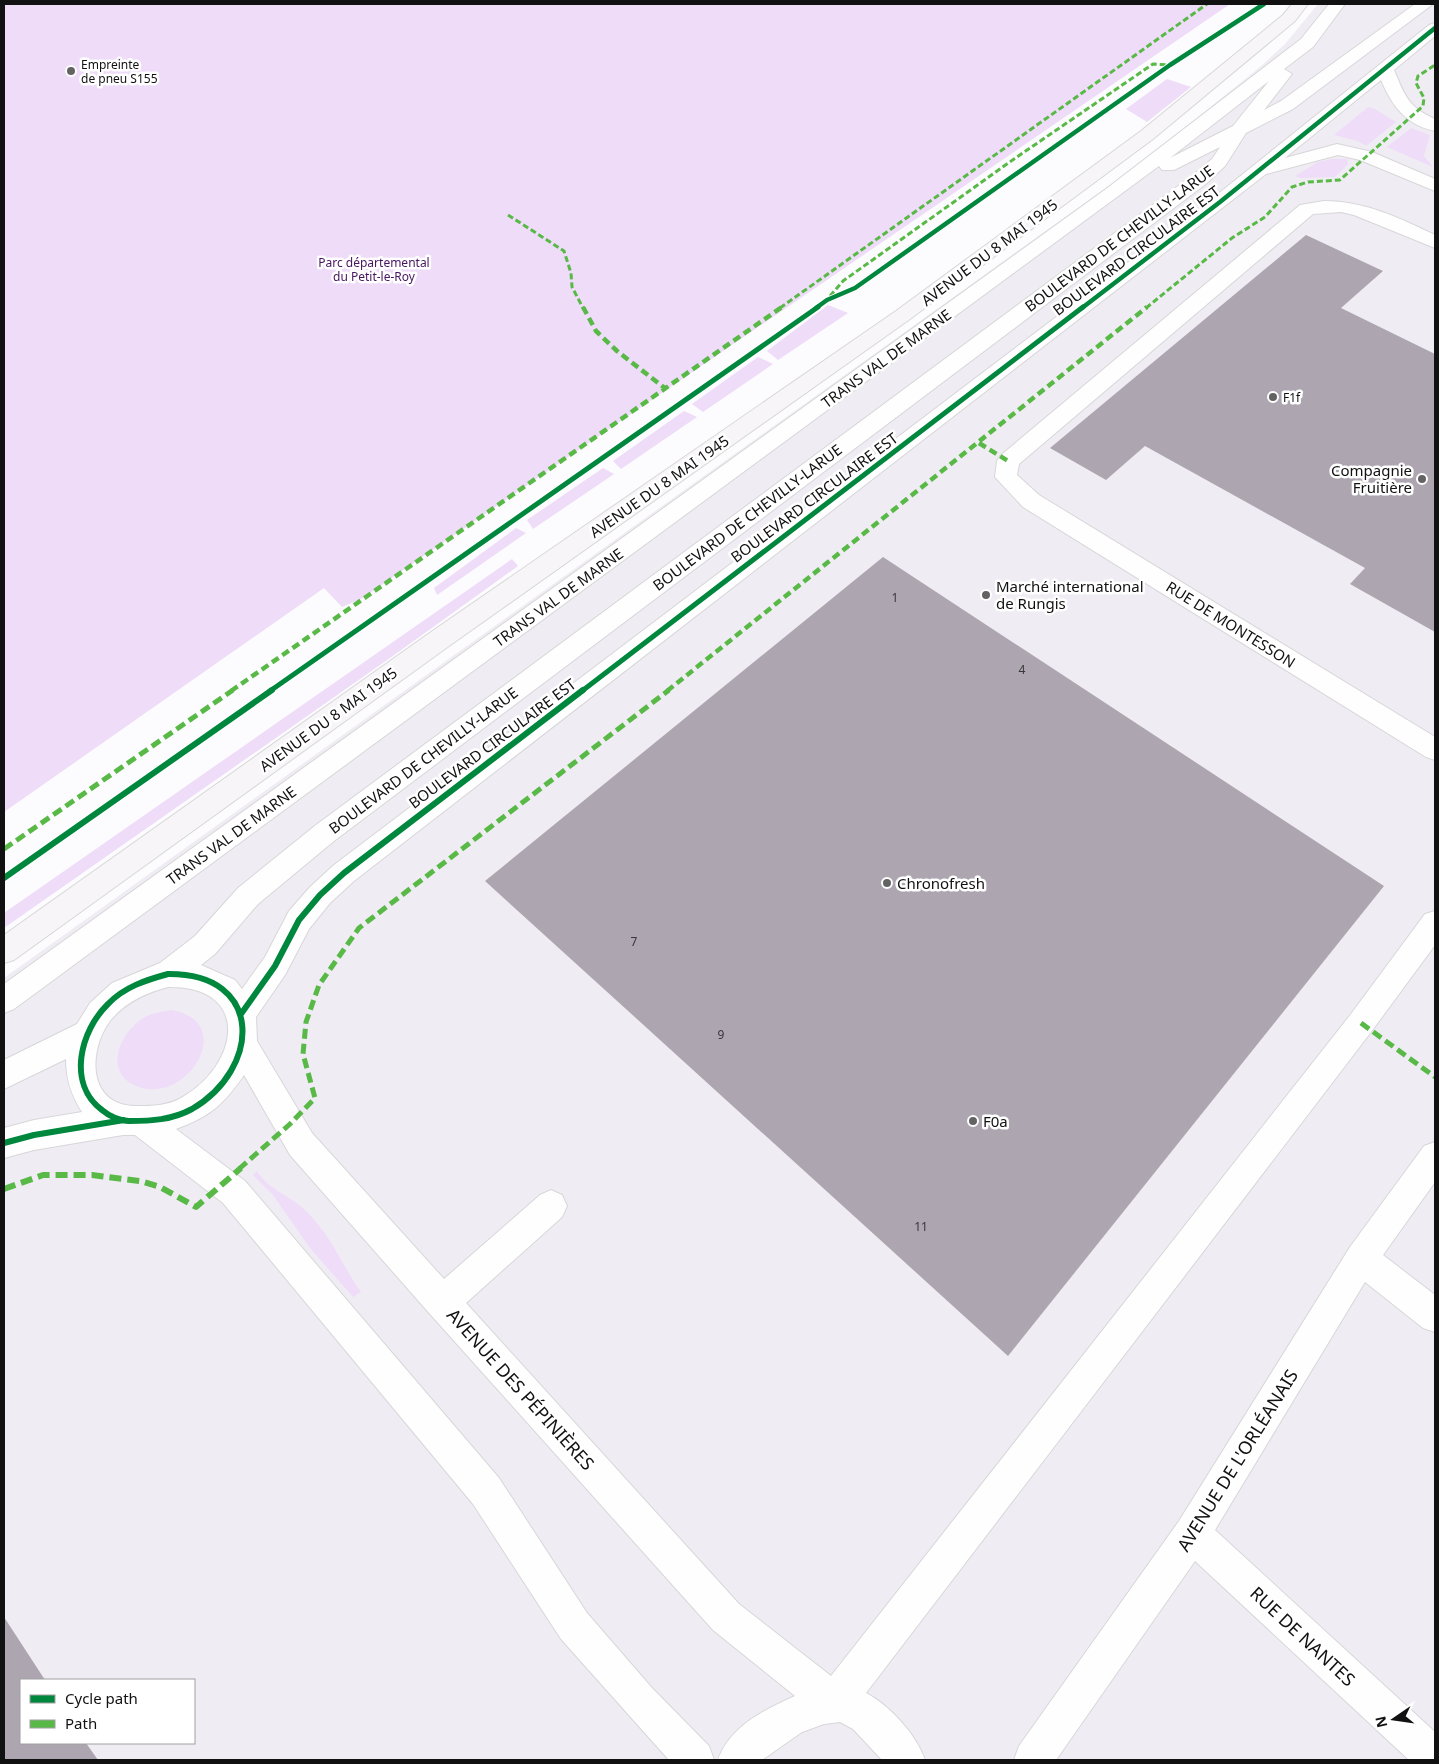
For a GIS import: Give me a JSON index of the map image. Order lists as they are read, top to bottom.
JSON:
{
  "streets": {
    "main road": ["AVENUE DU 8 MAI 1945"],
    "street": [
      "BOULEVARD DE CHEVILLY-LARUE",
      "BOULEVARD CIRCULAIRE EST",
      "TRANS VAL DE MARNE",
      "RUE DE MONTESSON",
      "AVENUE DES PÉPINIÈRES",
      "AVENUE DE L'ORLÉANAIS",
      "RUE DE NANTES"
    ]
  },
  "crossings": [
    ["BOULEVARD DE CHEVILLY-LARUE", "BOULEVARD CIRCULAIRE EST"],
    ["BOULEVARD DE CHEVILLY-LARUE", "AVENUE DES PÉPINIÈRES"],
    ["BOULEVARD CIRCULAIRE EST", "AVENUE DES PÉPINIÈRES"],
    ["AVENUE DE L'ORLÉANAIS", "RUE DE NANTES"]
  ],
  "parks": ["Parc départemental du Petit-le-Roy"],
  "places": [
    "Empreinte de pneu S155",
    "F1f",
    "Compagnie Fruitière",
    "Marché international de Rungis",
    "Chronofresh",
    "F0a"
  ],
  "house_numbers": [
    "1",
    "4",
    "7",
    "9",
    "11"
  ],
  "legend": ["Cycle path", "Path"],
  "north": "left"
}
